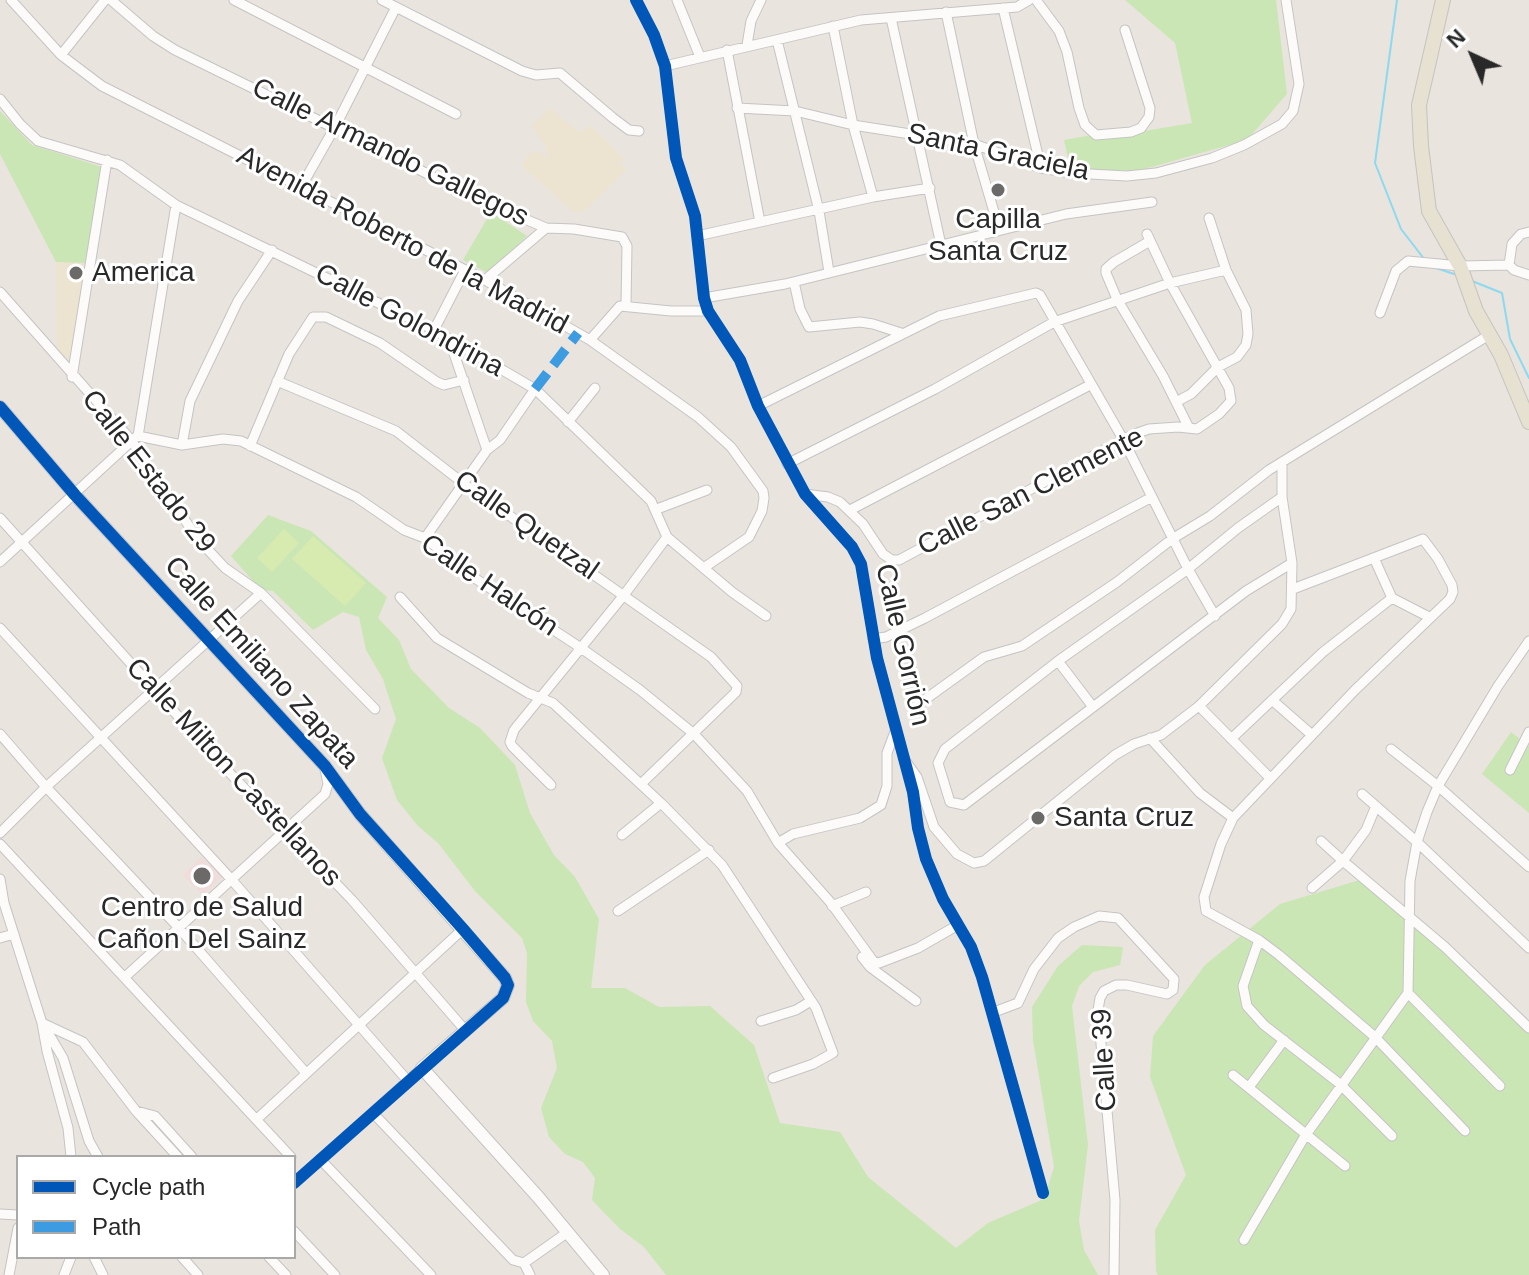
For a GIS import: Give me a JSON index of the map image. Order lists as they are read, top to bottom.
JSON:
{
  "streets": {
    "street": [
      "Calle Armando Gallegos",
      "Santa Graciela",
      "Avenida Roberto de la Madrid",
      "Calle Golondrina",
      "Calle Estado 29",
      "Calle San Clemente",
      "Calle Quetzal",
      "Calle Halcón",
      "Calle Gorrión",
      "Calle Emiliano Zapata",
      "Calle Milton Castellanos",
      "Calle 39"
    ]
  },
  "crossings": [
    ["Calle Estado 29", "Calle Halcón"],
    ["Calle Quetzal", "Calle Halcón"],
    ["Calle Halcón", "Calle Gorrión"],
    ["Calle Gorrión", "Calle 39"],
    ["Calle Emiliano Zapata", "Calle Milton Castellanos"]
  ],
  "places": [
    "Capilla Santa Cruz",
    "America",
    "Santa Cruz",
    "Centro de Salud Cañon Del Sainz"
  ],
  "legend": ["Cycle path", "Path"],
  "north": "top left"
}
